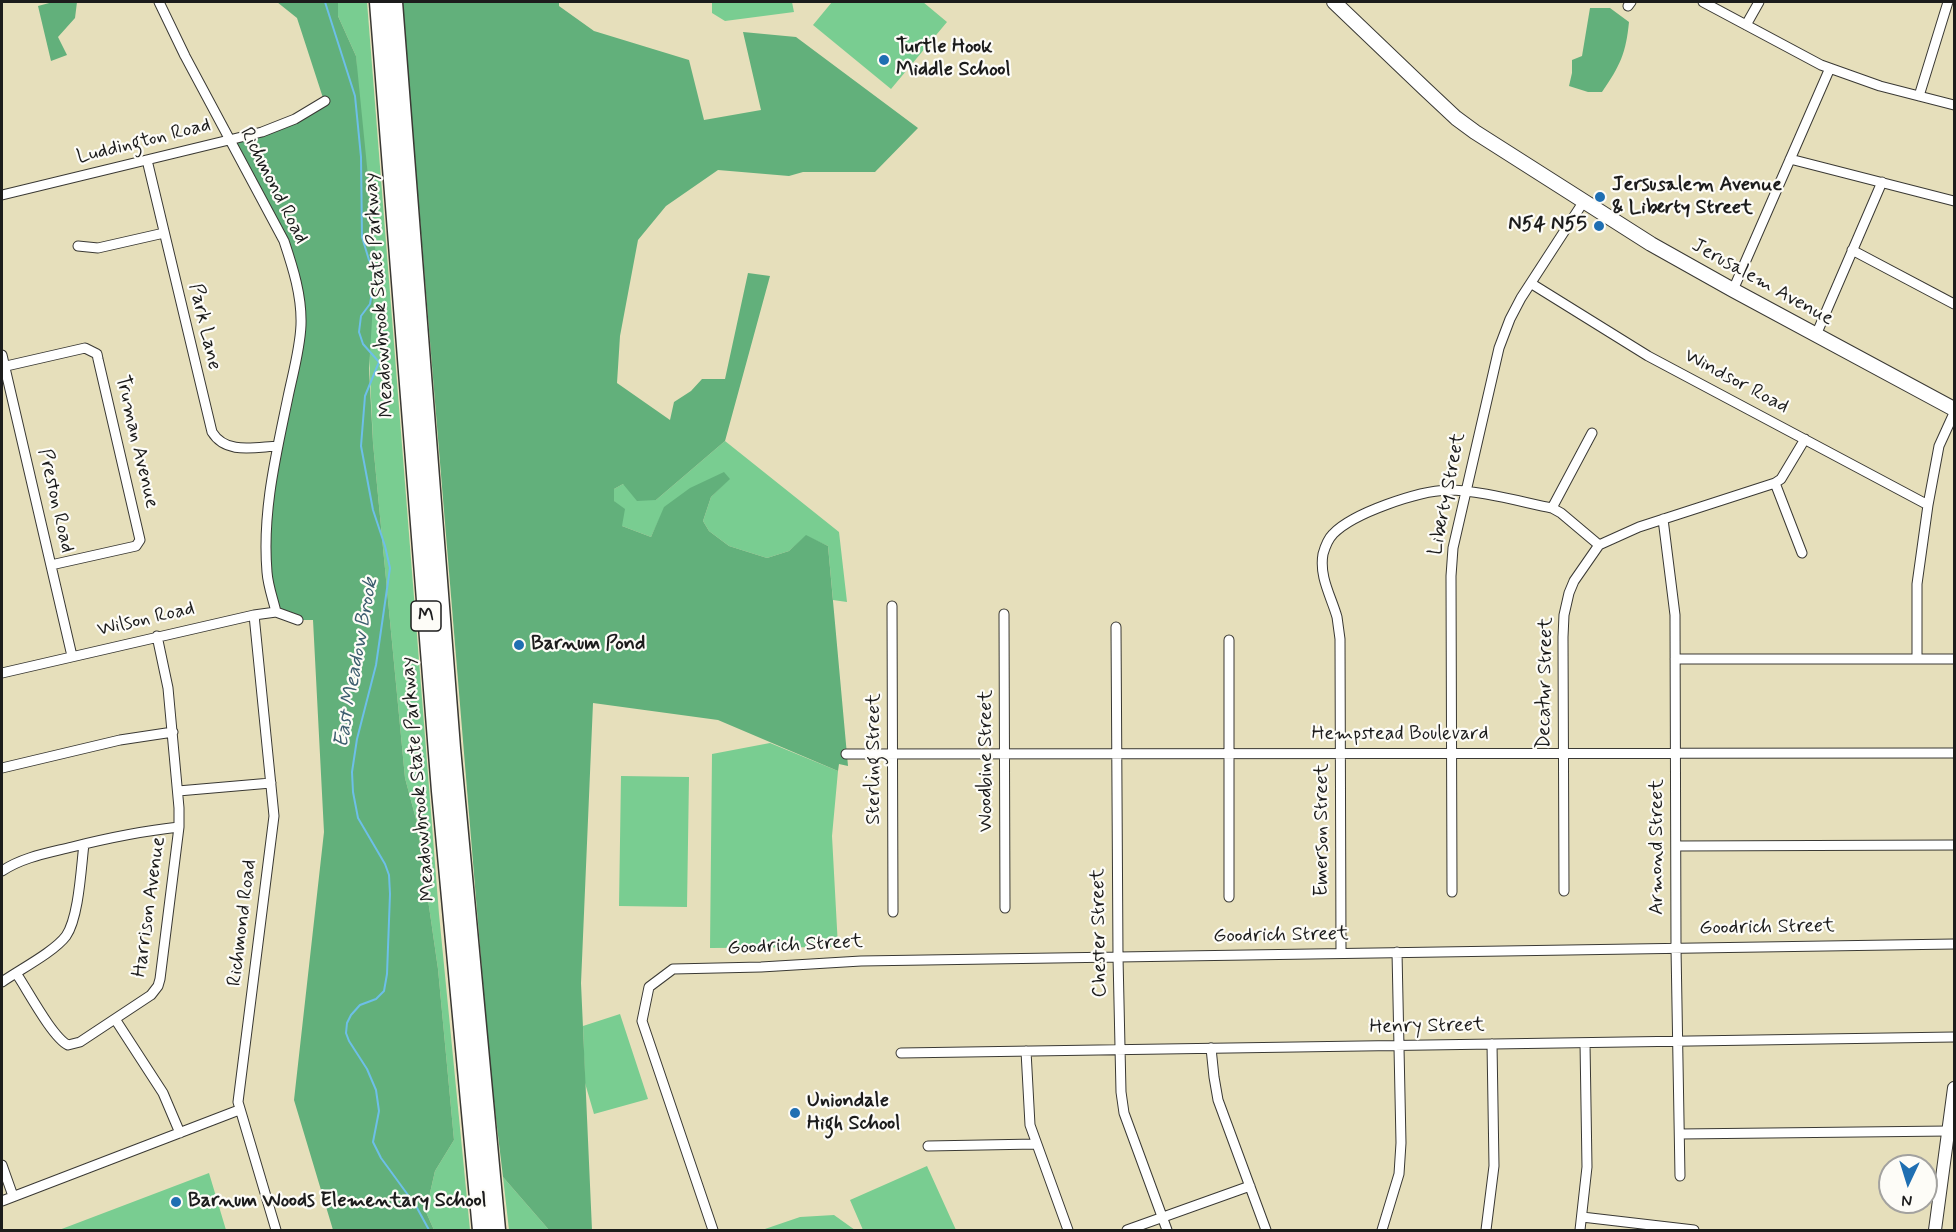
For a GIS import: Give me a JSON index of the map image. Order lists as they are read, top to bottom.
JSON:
{
  "streets": {
    "highway": ["Meadowbrook State Parkway", "M"],
    "main road": ["Jerusalem Avenue"],
    "street": [
      "Luddington Road",
      "Richmond Road",
      "Park Lane",
      "Windsor Road",
      "Truman Avenue",
      "Liberty Street",
      "Preston Road",
      "Wilson Road",
      "Decatur Street",
      "Hempstead Boulevard",
      "Sterling Street",
      "Woodbine Street",
      "Emerson Street",
      "Armond Street",
      "Harrison Avenue",
      "Goodrich Street",
      "Chester Street",
      "Henry Street"
    ]
  },
  "crossings": [
    ["Luddington Road", "Richmond Road"],
    ["Luddington Road", "Park Lane"],
    ["Richmond Road", "Park Lane"],
    ["Richmond Road", "Wilson Road"],
    ["Jerusalem Avenue", "Liberty Street"],
    ["Windsor Road", "Liberty Street"],
    ["Truman Avenue", "Preston Road"],
    ["Liberty Street", "Hempstead Boulevard"],
    ["Liberty Street", "Emerson Street"],
    ["Preston Road", "Wilson Road"],
    ["Wilson Road", "Harrison Avenue"],
    ["Decatur Street", "Hempstead Boulevard"],
    ["Decatur Street", "Emerson Street"],
    ["Hempstead Boulevard", "Sterling Street"],
    ["Hempstead Boulevard", "Woodbine Street"],
    ["Hempstead Boulevard", "Emerson Street"],
    ["Hempstead Boulevard", "Armond Street"],
    ["Hempstead Boulevard", "Chester Street"],
    ["Emerson Street", "Goodrich Street"],
    ["Armond Street", "Goodrich Street"],
    ["Armond Street", "Henry Street"],
    ["Goodrich Street", "Chester Street"],
    ["Chester Street", "Henry Street"]
  ],
  "water": ["East Meadow Brook"],
  "places": [
    "Turtle Hook Middle School",
    "Jersusalem Avenue & Liberty Street",
    "N54 N55",
    "Barnum Pond",
    "Uniondale High School",
    "Barnum Woods Elementary School"
  ],
  "north": "bottom"
}
